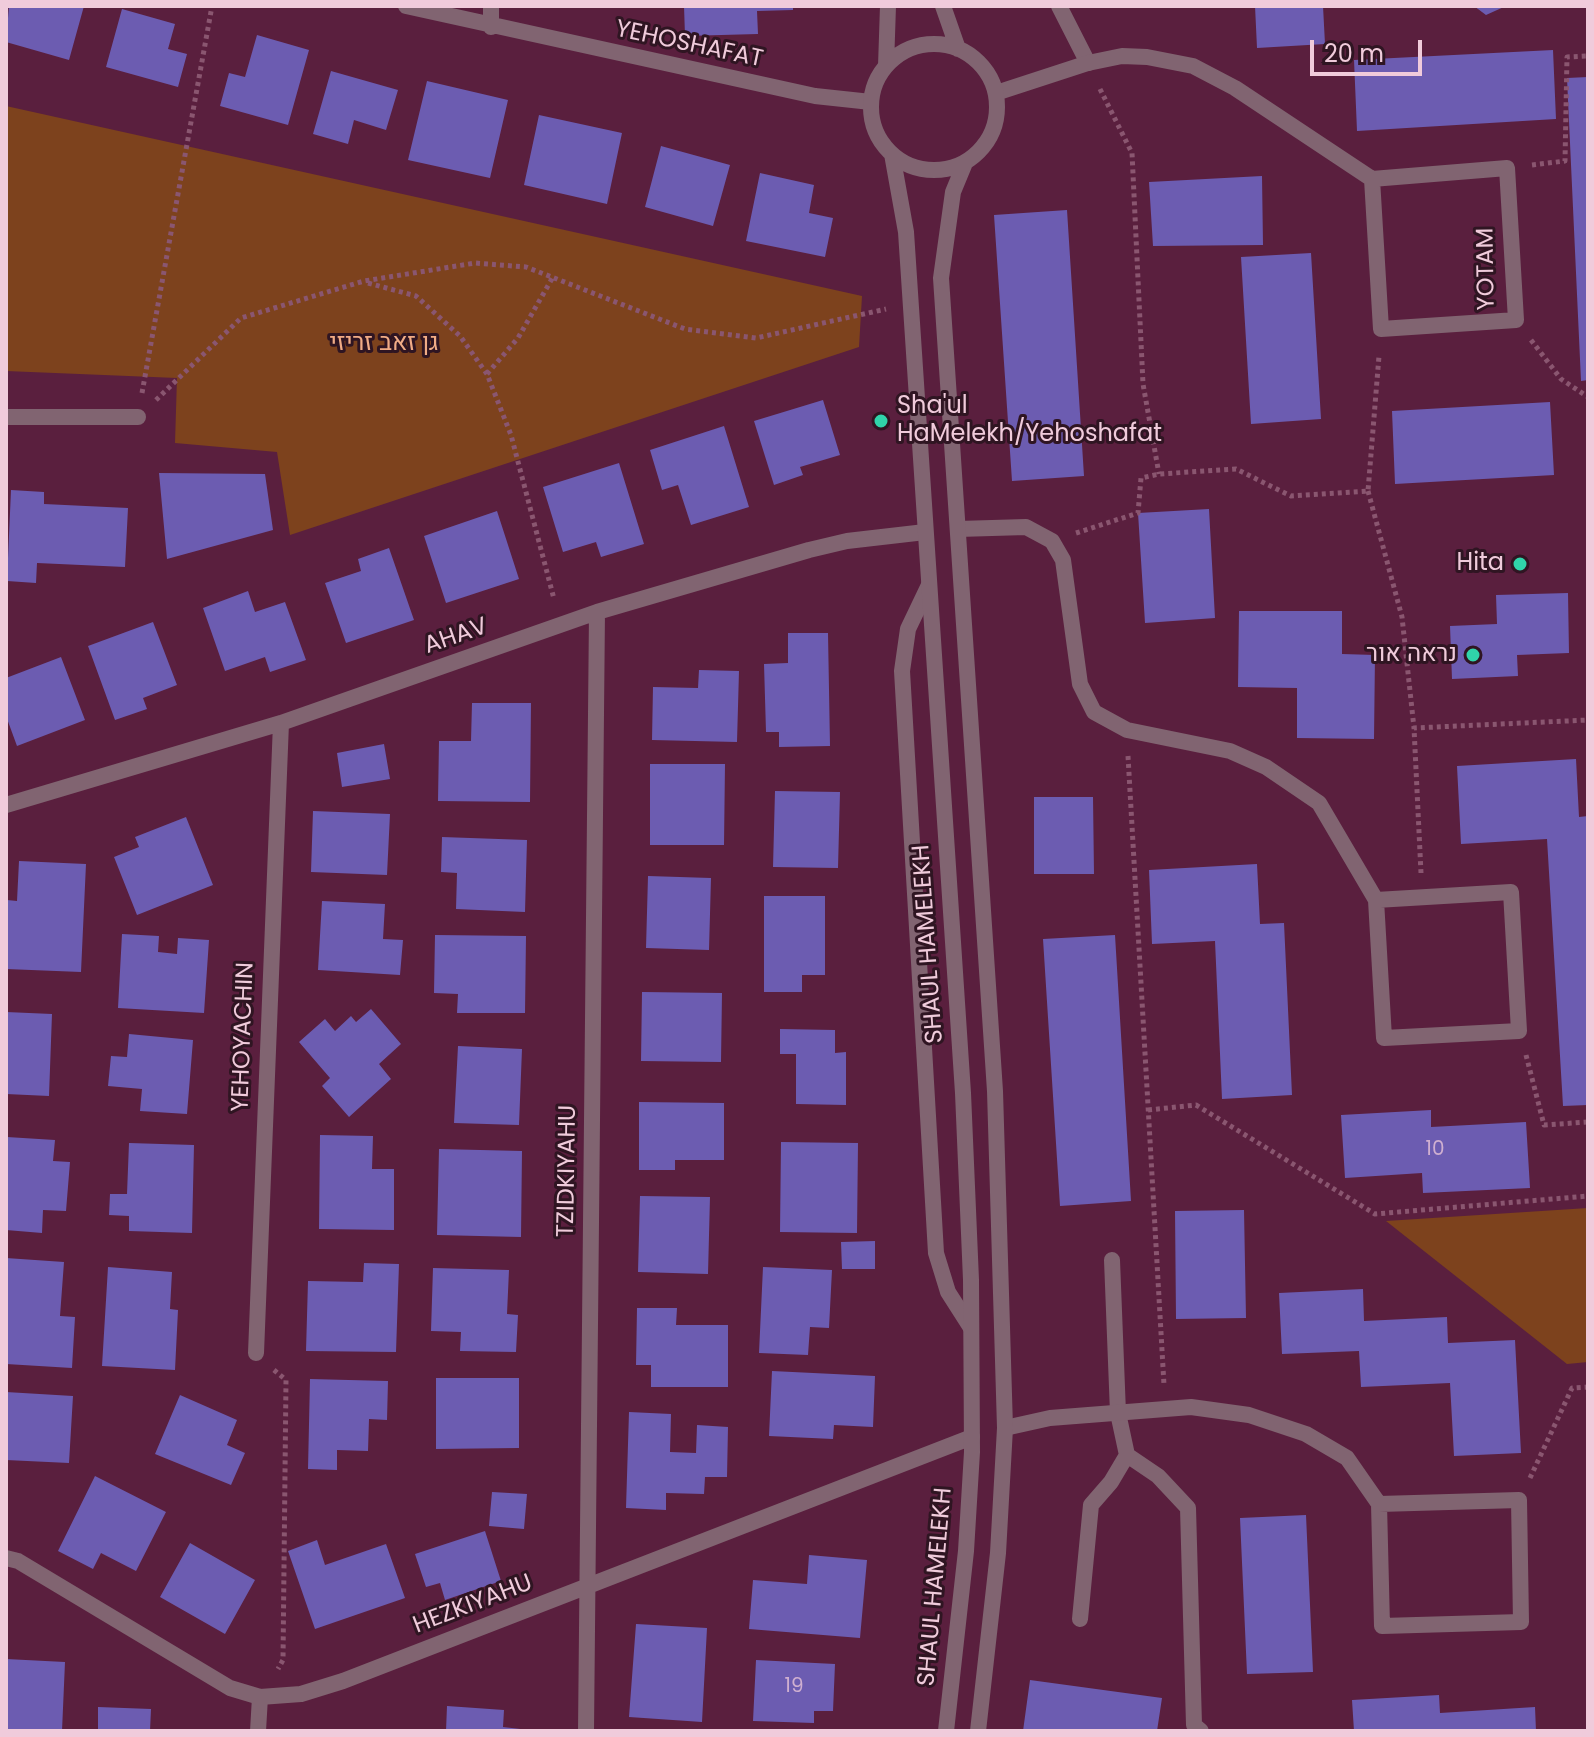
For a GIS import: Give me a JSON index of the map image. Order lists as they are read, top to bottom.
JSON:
{
  "streets": {
    "street": [
      "YEHOSHAFAT",
      "YOTAM",
      "AHAV",
      "SHAUL HAMELEKH",
      "YEHOYACHIN",
      "TZIDKIYAHU",
      "HEZKIYAHU"
    ]
  },
  "crossings": [
    ["YEHOSHAFAT", "SHAUL HAMELEKH"],
    ["AHAV", "SHAUL HAMELEKH"],
    ["AHAV", "YEHOYACHIN"],
    ["AHAV", "TZIDKIYAHU"],
    ["SHAUL HAMELEKH", "HEZKIYAHU"],
    ["TZIDKIYAHU", "HEZKIYAHU"]
  ],
  "parks": ["גן זאב זריזי"],
  "places": ["Sha'ul HaMelekh/Yehoshafat", "Hita", "נראה אור"],
  "house_numbers": ["10", "19"],
  "scale_bar": "20 m"
}
